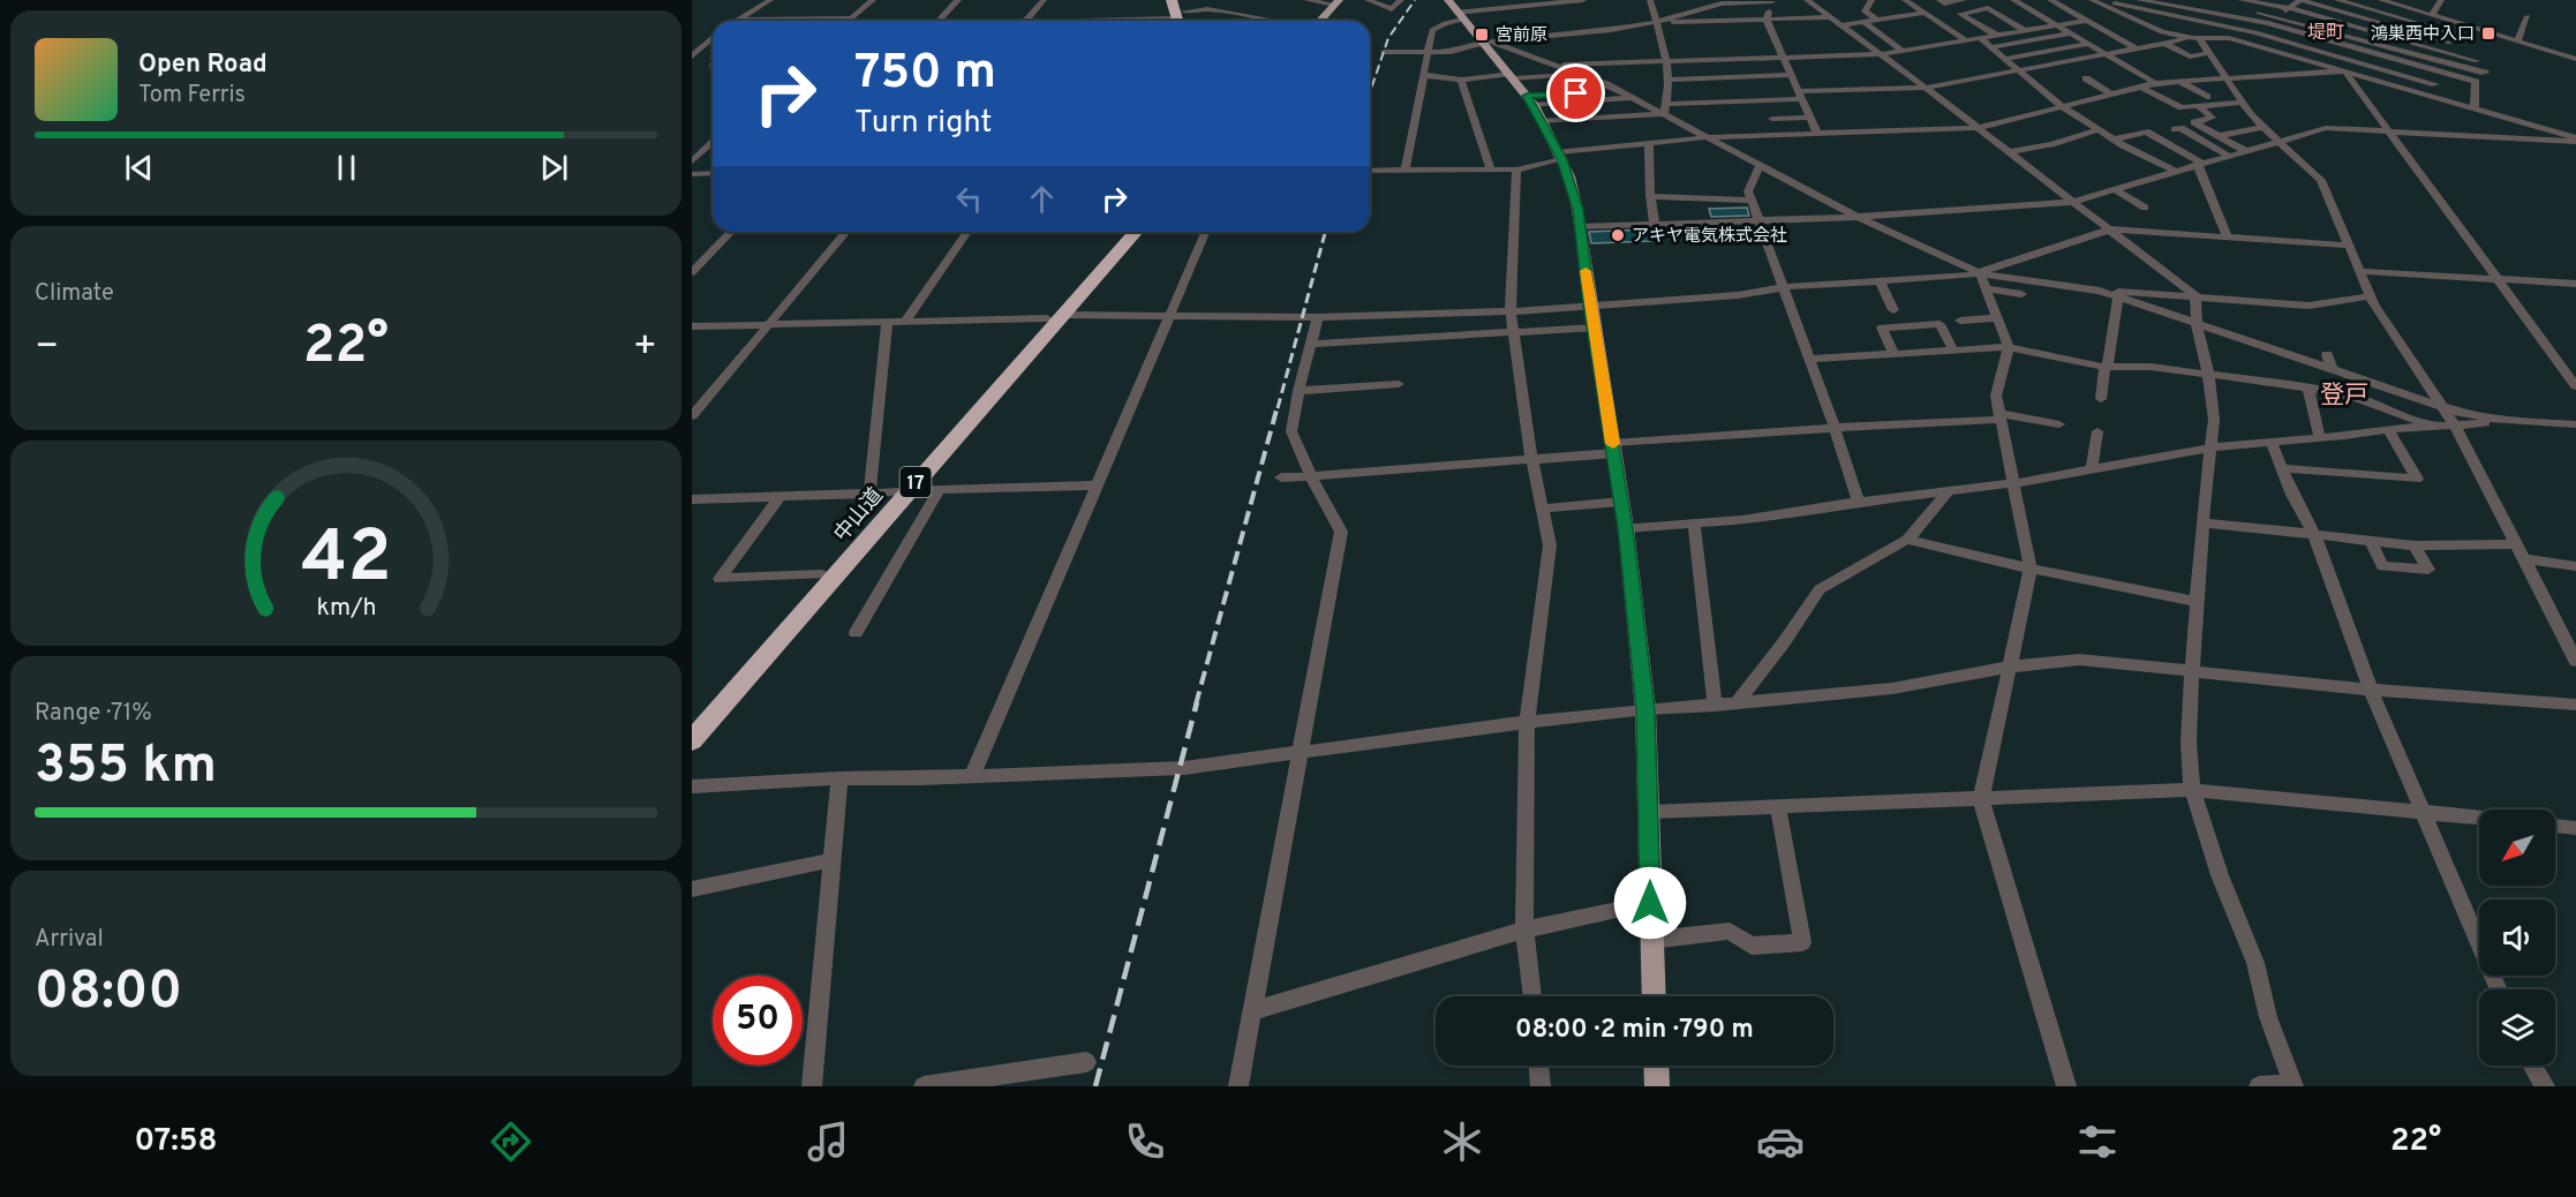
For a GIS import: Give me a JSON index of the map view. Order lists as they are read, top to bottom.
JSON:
{
  "streets": {
    "highway": ["17", "中山道"]
  },
  "districts": ["堤町", "登戸"],
  "places": {
    "transit": ["鴻巣西中入口", "宮前原"],
    "other": ["アキヤ電気株式会社"]
  },
  "north": "bottom left",
  "page": {
    "turn": ["750 m", "Turn right"],
    "song": ["Open Road", "Tom Ferris"],
    "tile": [
      "Climate",
      ["Range · 71%", "355 km"],
      ["Arrival", "08:00"]
    ],
    "heat": ["−", "22°", "+"],
    "limit": "50",
    "trip": "08:00 · 2 min · 790 m",
    "tabs": ["07:58", "22°"],
    "gauge": ["42", "km/h"]
  }
}
